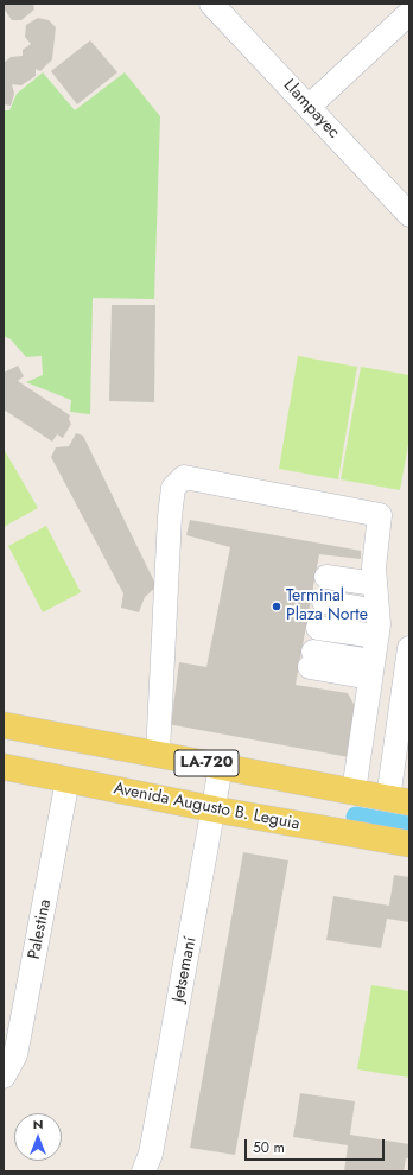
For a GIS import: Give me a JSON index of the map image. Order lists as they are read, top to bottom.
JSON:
{
  "streets": {
    "main road": ["LA-720", "Avenida Augusto B. Leguia"],
    "street": ["Llampayec", "Palestina", "Jetsemaní"]
  },
  "crossings": [
    ["LA-720", "Jetsemaní"],
    ["Avenida Augusto B. Leguia", "Palestina"],
    ["Avenida Augusto B. Leguia", "Jetsemaní"]
  ],
  "places": ["Terminal Plaza Norte"],
  "scale_bar": "50 m",
  "north": "top"
}
